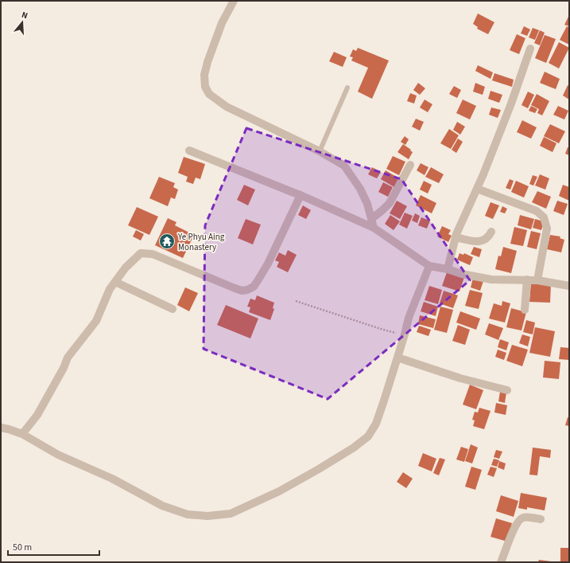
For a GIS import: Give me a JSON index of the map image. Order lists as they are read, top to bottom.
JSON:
{
  "places": {
    "temple": ["Ye Phyu Aing Monastery"]
  },
  "scale_bar": "50 m",
  "north": "top"
}
